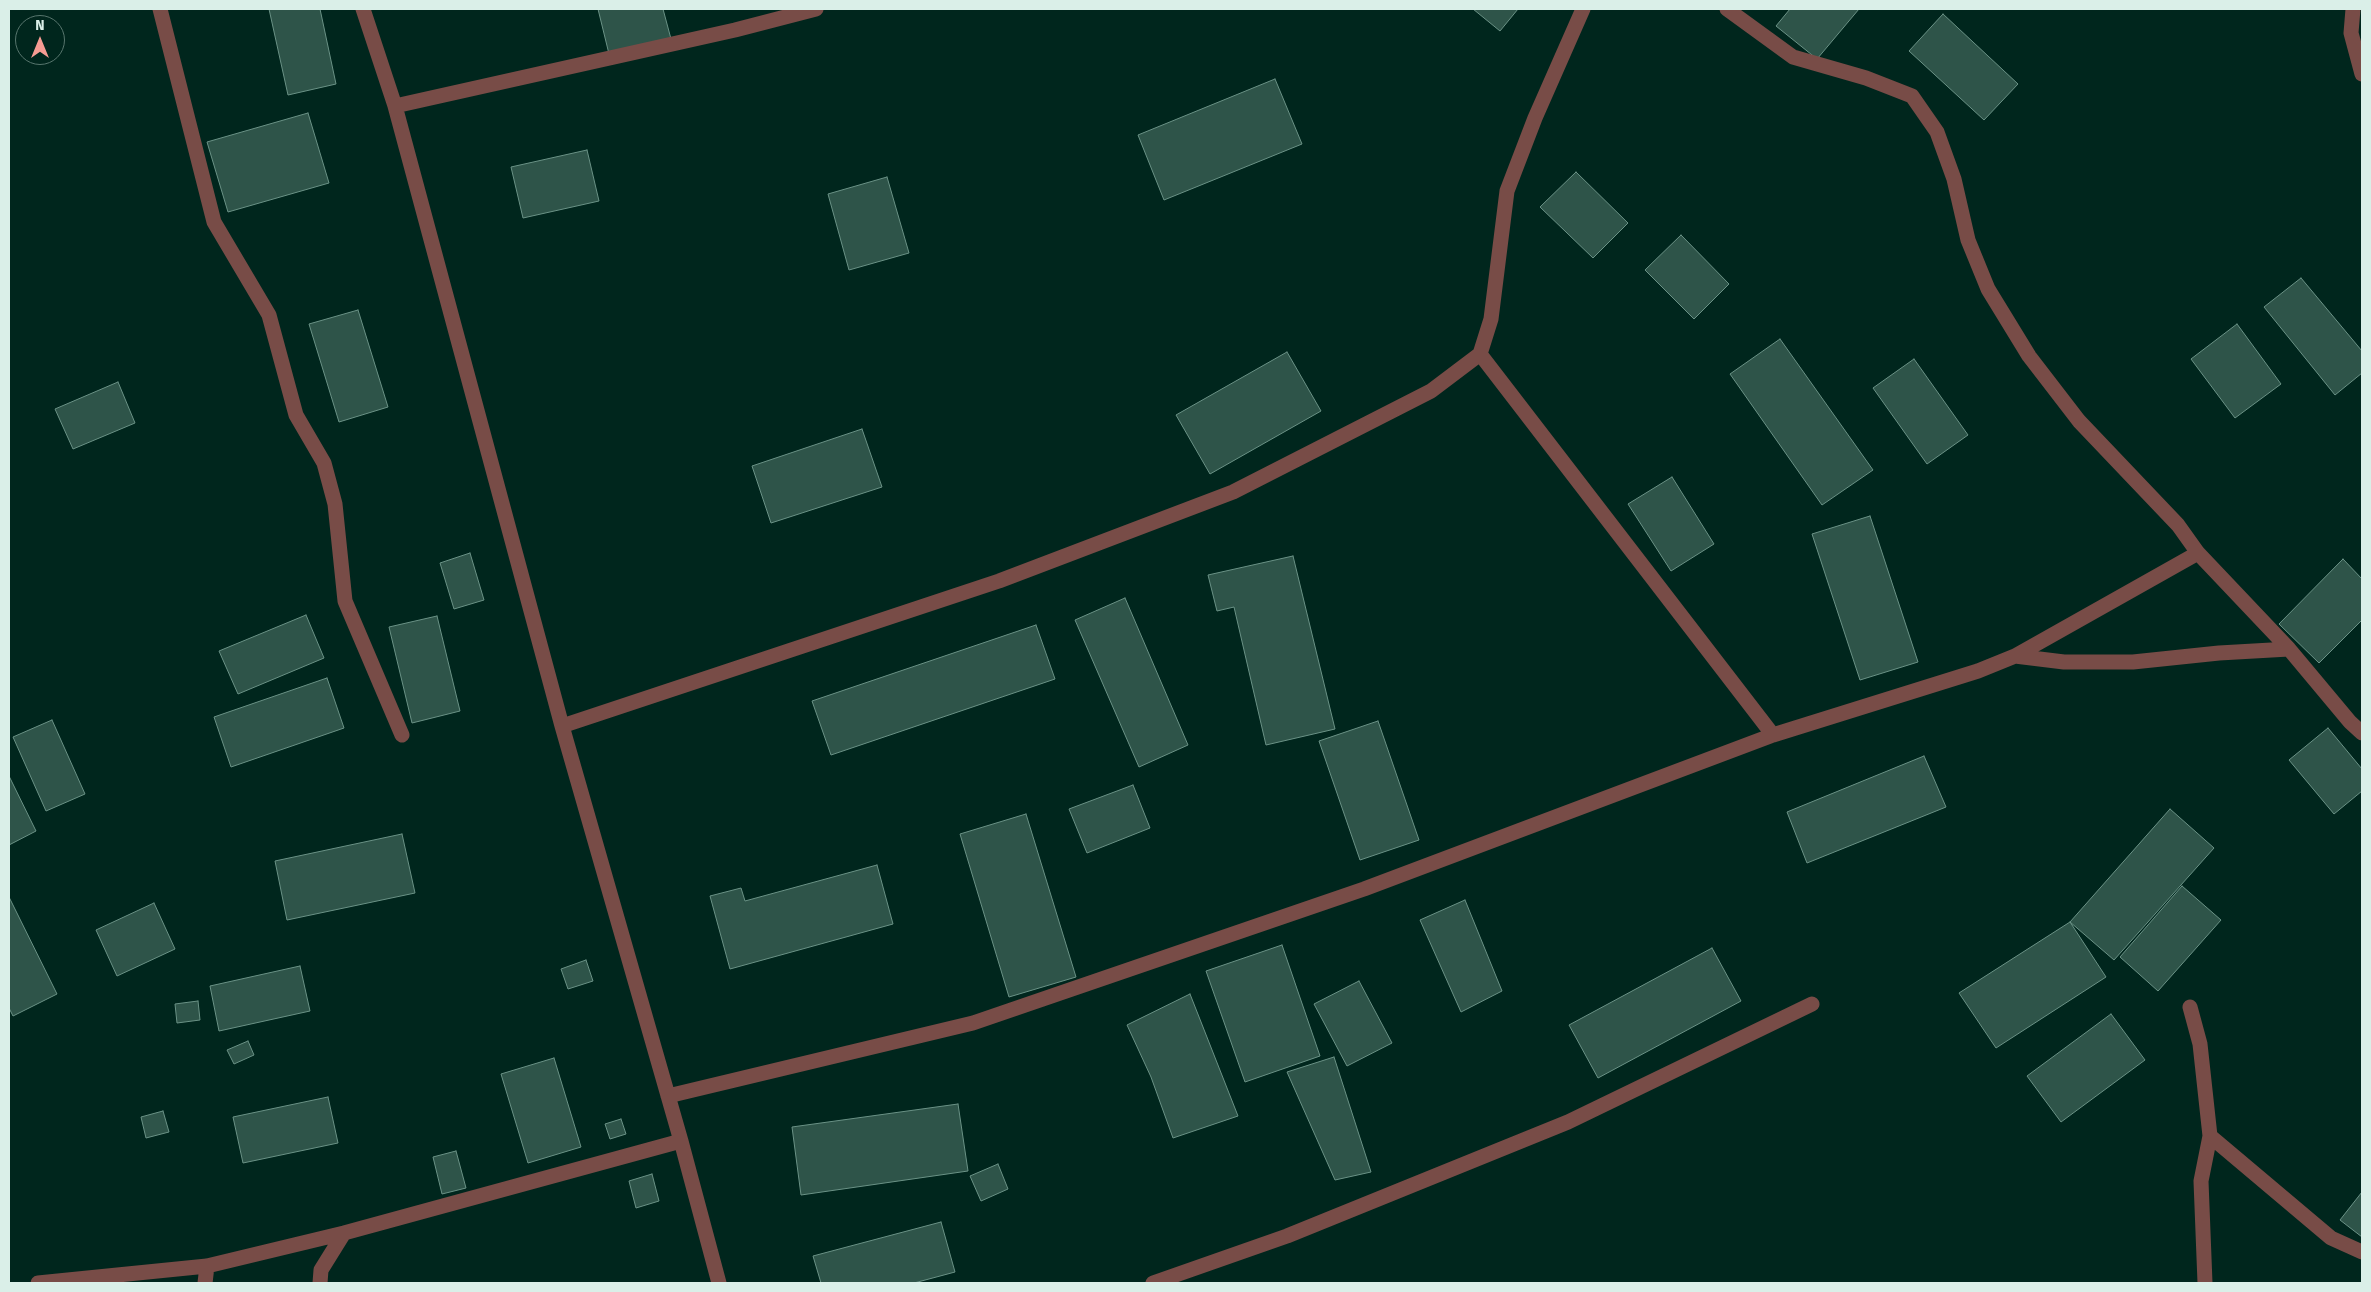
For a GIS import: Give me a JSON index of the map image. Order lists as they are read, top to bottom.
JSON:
{
  "north": "top"
}
